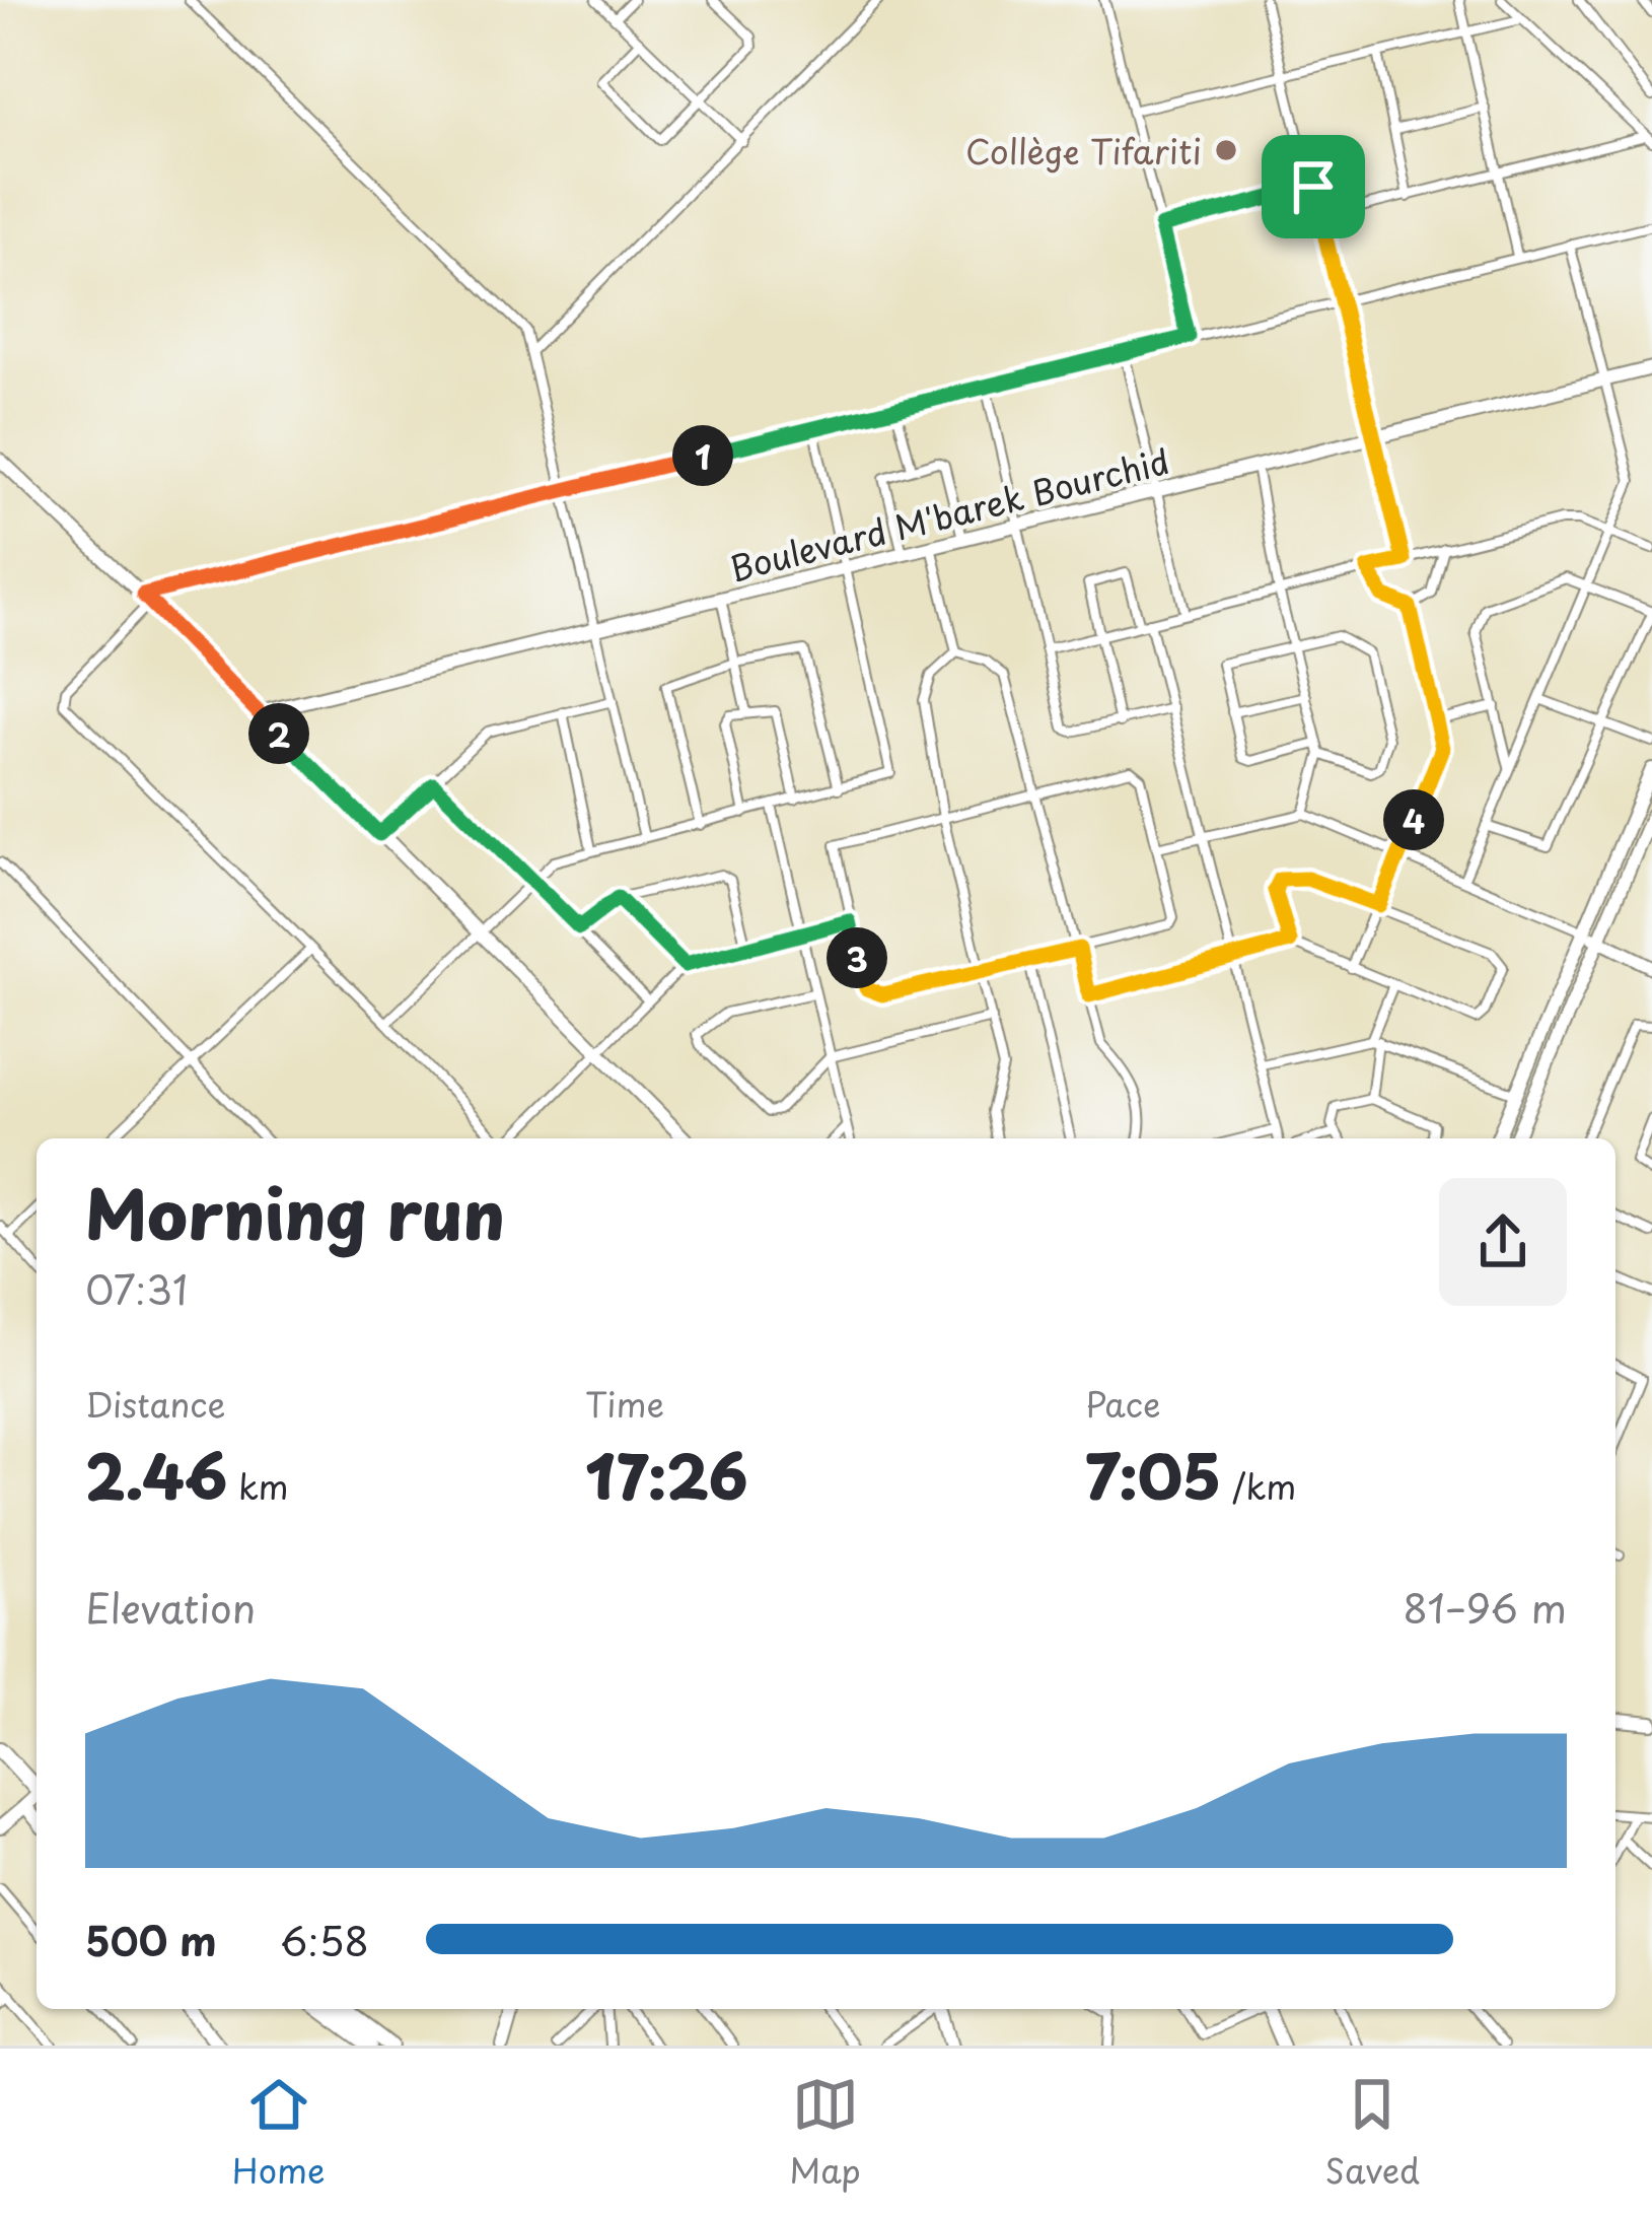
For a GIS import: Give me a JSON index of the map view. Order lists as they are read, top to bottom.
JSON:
{
  "streets": {
    "street": ["Boulevard M'barek Bourchid"]
  },
  "places": ["Collège Tifariti"],
  "page": {
    "pins": [
      "1",
      "2",
      "4",
      "3"
    ],
    "heading": ["Morning run", "07:31"],
    "stats": [
      ["Distance", "2.46 km"],
      ["Time", "17:26"],
      ["Pace", "7:05 /km"]
    ],
    "chart": ["Elevation", "81–96 m"],
    "list": [
      {
        "name": "500 m",
        "note": "6:58"
      }
    ],
    "tabs": ["Home", "Map", "Saved"]
  }
}
